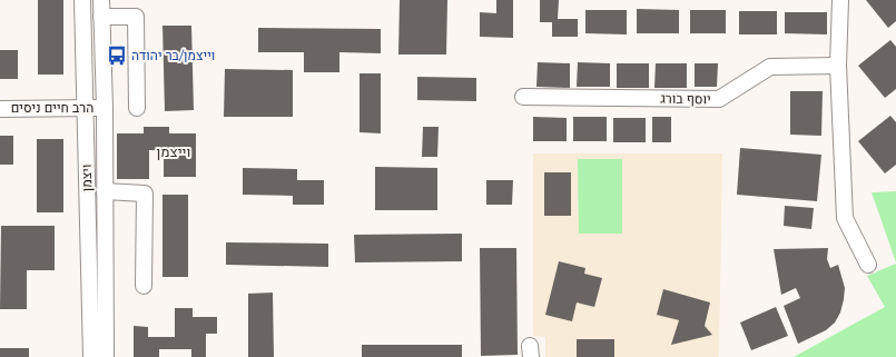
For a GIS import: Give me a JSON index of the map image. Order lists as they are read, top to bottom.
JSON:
{
  "streets": {
    "street": ["יוסף בורג", "הרב חיים ניסים", "ויצמן"]
  },
  "crossings": [
    ["הרב חיים ניסים", "ויצמן"]
  ],
  "districts": ["וייצמן"],
  "places": {
    "bus stop": ["וייצמן/בר יהודה"]
  }
}
